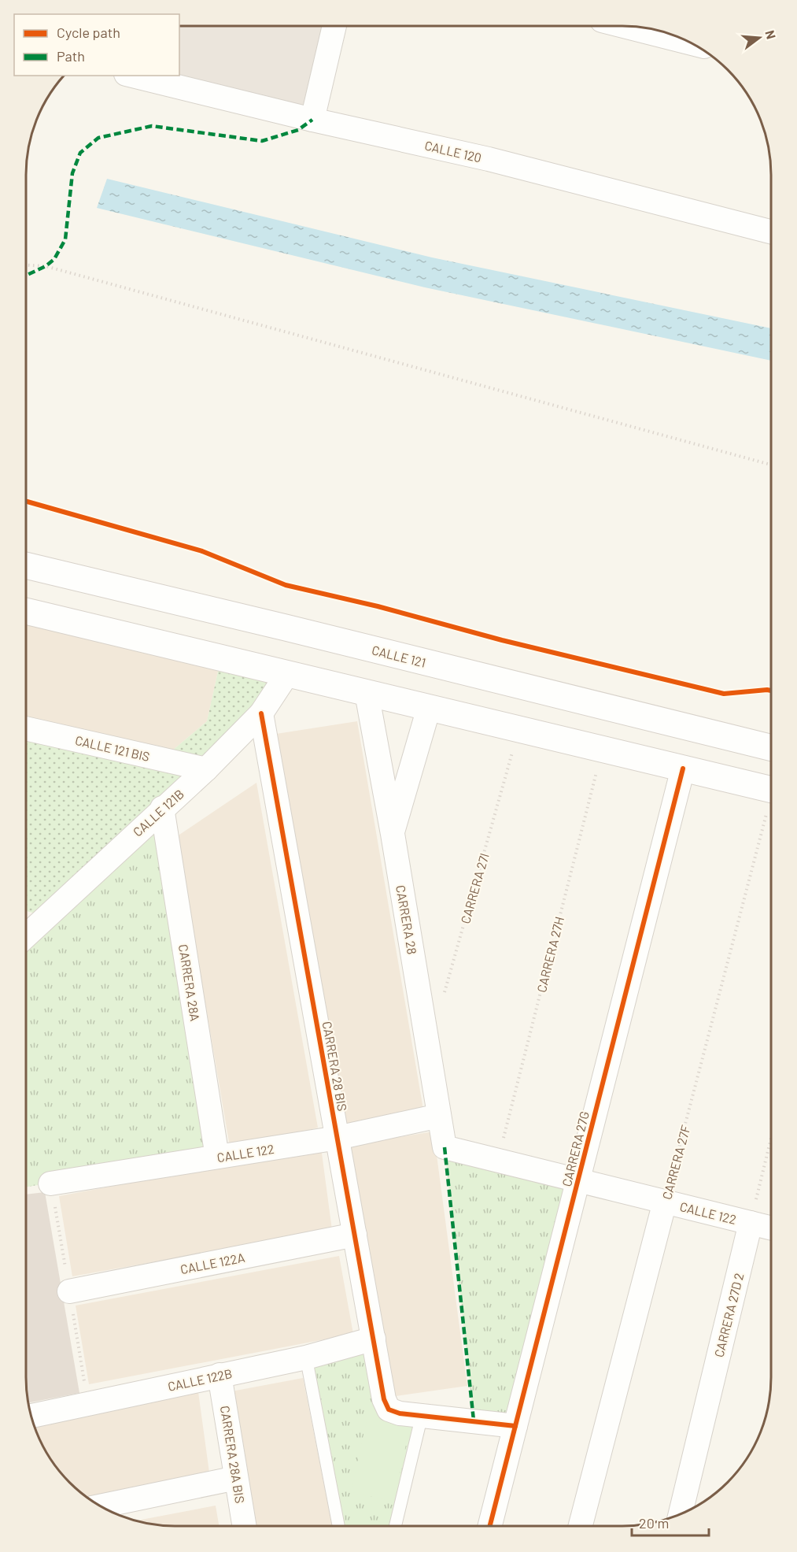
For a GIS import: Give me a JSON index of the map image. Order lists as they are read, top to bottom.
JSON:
{
  "streets": {
    "street": [
      "CALLE 120",
      "CALLE 121",
      "CALLE 121 BIS",
      "CALLE 121B",
      "CARRERA 28",
      "CARRERA 28A",
      "CARRERA 28 BIS",
      "CARRERA 27G",
      "CALLE 122",
      "CARRERA 27F",
      "CALLE 122A",
      "CARRERA 27D 2",
      "CALLE 122B",
      "CARRERA 28A BIS"
    ],
    "path": ["CARRERA 27I", "CARRERA 27H"]
  },
  "crossings": [
    ["CALLE 121 BIS", "CALLE 121B"],
    ["CALLE 121B", "CARRERA 28A"],
    ["CALLE 121B", "CARRERA 28 BIS"],
    ["CARRERA 28", "CALLE 122"],
    ["CARRERA 27H", "CALLE 122"],
    ["CARRERA 28A", "CALLE 122"],
    ["CARRERA 28 BIS", "CALLE 122"],
    ["CARRERA 28 BIS", "CALLE 122A"],
    ["CARRERA 28 BIS", "CALLE 122B"],
    ["CARRERA 27G", "CALLE 122"],
    ["CALLE 122", "CARRERA 27F"],
    ["CALLE 122", "CARRERA 27D 2"],
    ["CALLE 122B", "CARRERA 28A BIS"]
  ],
  "legend": ["Cycle path", "Path"],
  "scale_bar": "20 m",
  "north": "right"
}
